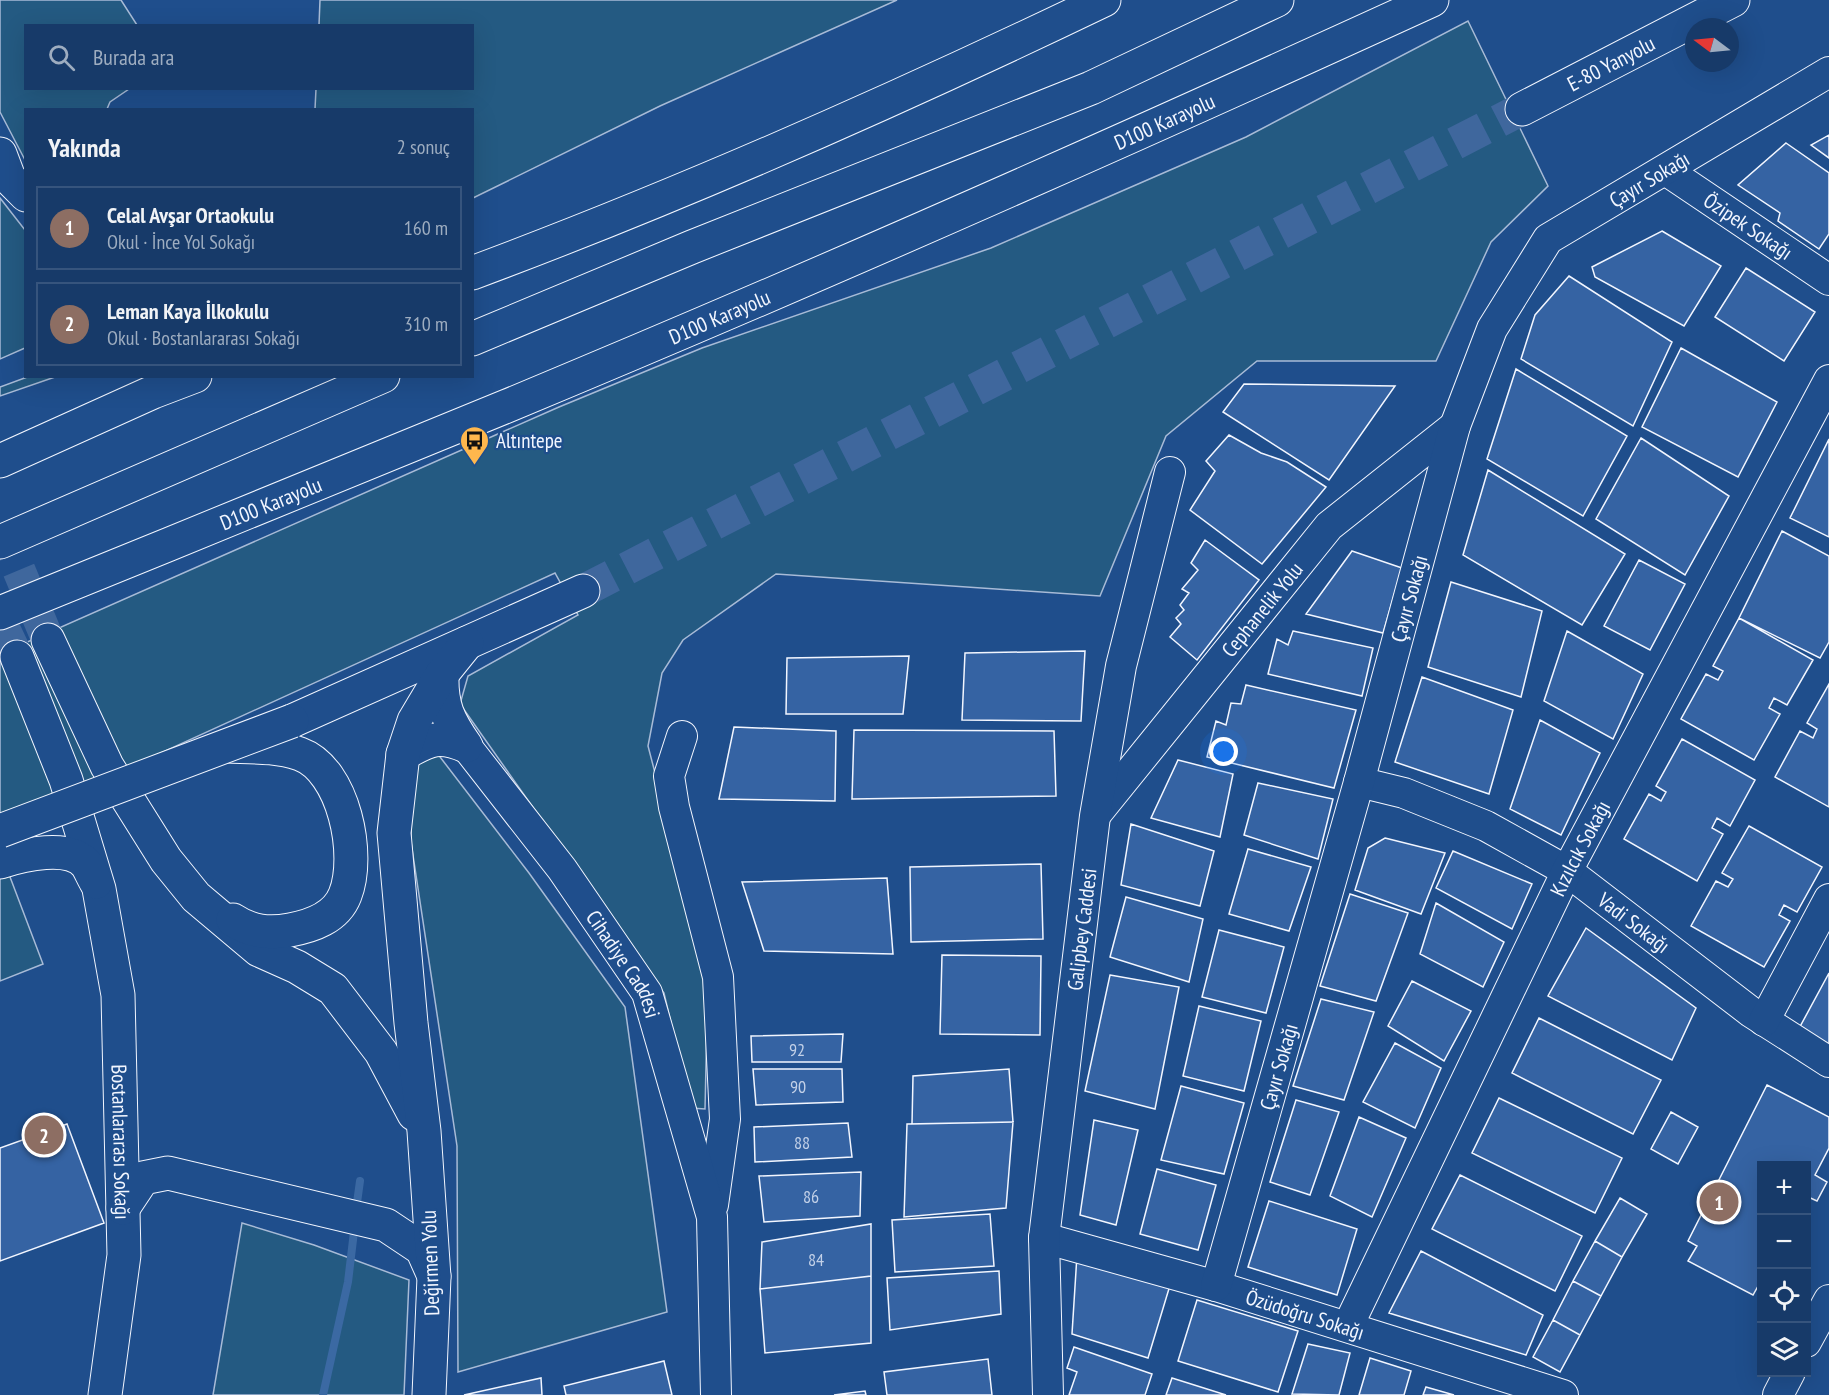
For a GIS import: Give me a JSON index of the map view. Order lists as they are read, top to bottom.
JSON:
{
  "streets": {
    "main road": [
      "E-80 Yanyolu",
      "D100 Karayolu",
      "Bostanlararası Sokağı",
      "Değirmen Yolu"
    ],
    "street": [
      "Çayır Sokağı",
      "Özipek Sokağı",
      "Cephanelik Yolu",
      "Kızılcık Sokağı",
      "Vadi Sokağı",
      "Galipbey Caddesi",
      "Cihadiye Caddesi",
      "Özüdoğru Sokağı"
    ]
  },
  "crossings": [
    ["Çayır Sokağı", "Özipek Sokağı"],
    ["Çayır Sokağı", "Cephanelik Yolu"],
    ["Çayır Sokağı", "Vadi Sokağı"],
    ["Çayır Sokağı", "Özüdoğru Sokağı"],
    ["Cephanelik Yolu", "Galipbey Caddesi"],
    ["Kızılcık Sokağı", "Vadi Sokağı"],
    ["Kızılcık Sokağı", "Özüdoğru Sokağı"],
    ["Galipbey Caddesi", "Özüdoğru Sokağı"]
  ],
  "places": {
    "bus stop": ["Altıntepe"]
  },
  "house_numbers": [
    "92",
    "90",
    "88",
    "86",
    "84"
  ],
  "north": "left",
  "page": {
    "search": "Burada ara",
    "heading": ["Yakında", "2 sonuç"],
    "list": [
      {
        "mark": "1",
        "name": "Celal Avşar Ortaokulu",
        "note": "Okul · İnce Yol Sokağı",
        "value": "160 m"
      },
      {
        "mark": "2",
        "name": "Leman Kaya İlkokulu",
        "note": "Okul · Bostanlararası Sokağı",
        "value": "310 m"
      }
    ],
    "pins": ["2", "1"],
    "map_buttons": ["+", "−"]
  }
}
